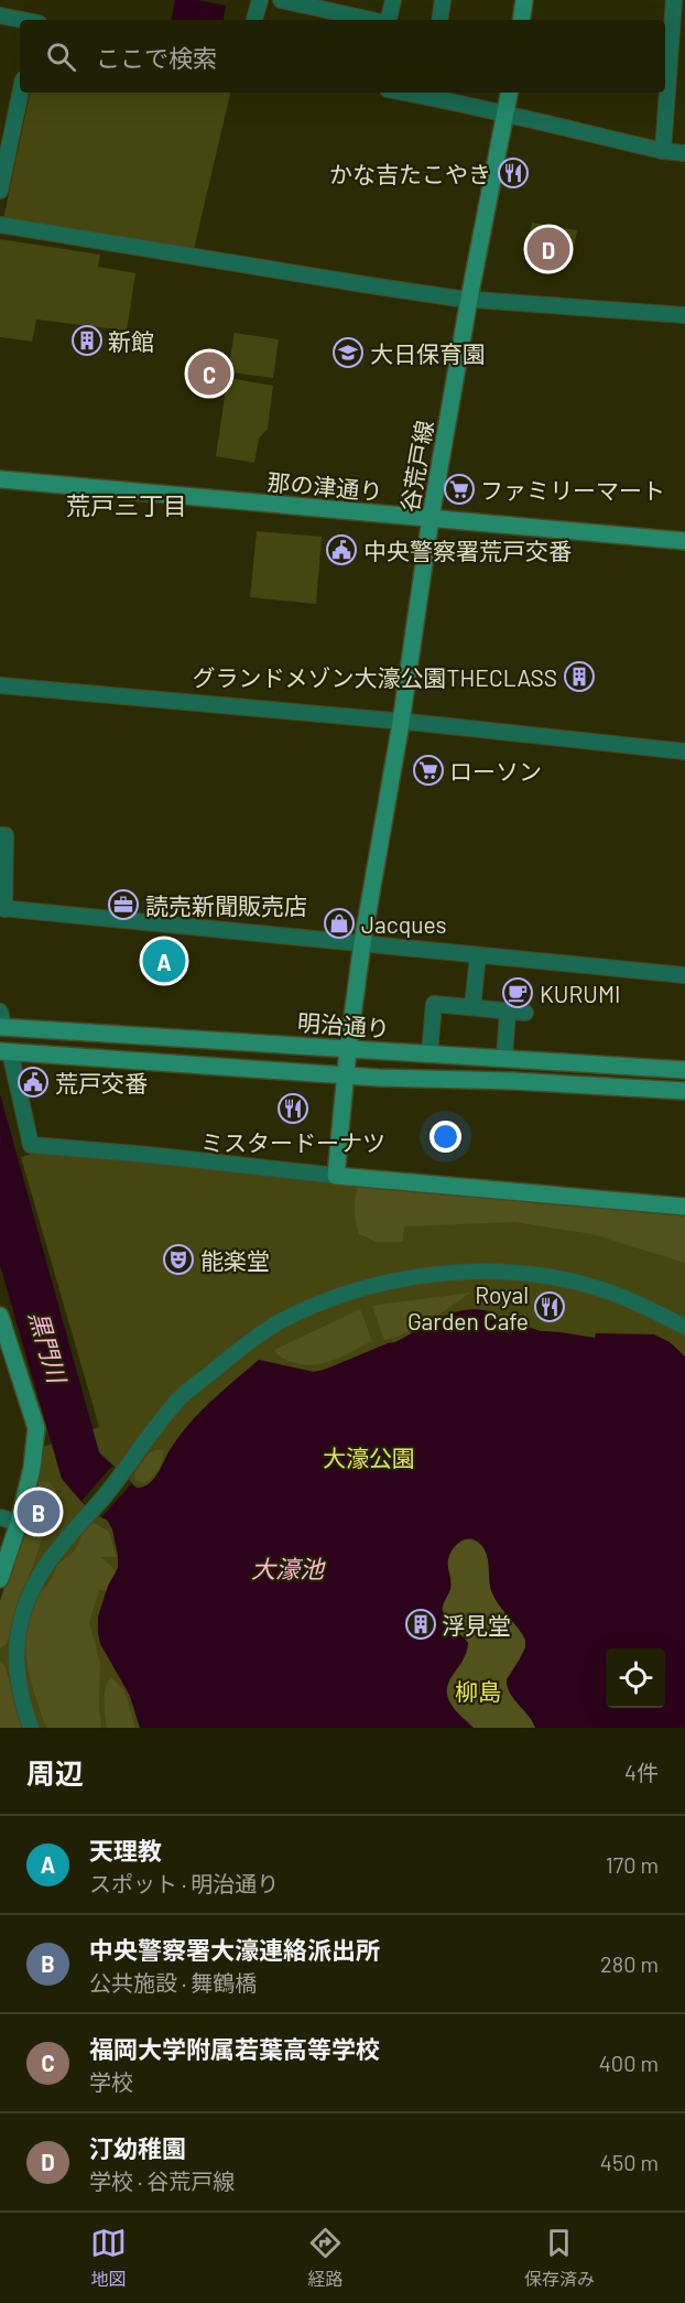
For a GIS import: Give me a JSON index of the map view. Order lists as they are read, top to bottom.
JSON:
{
  "streets": {
    "street": ["谷荒戸線", "那の津通り", "明治通り"]
  },
  "crossings": [
    ["谷荒戸線", "那の津通り"],
    ["谷荒戸線", "明治通り"]
  ],
  "districts": ["荒戸三丁目"],
  "water": ["黒門川", "大濠池"],
  "parks": ["大濠公園", "柳島"],
  "places": {
    "restaurant": ["かな吉たこやき", "ミスタードーナツ", "Royal Garden Cafe"],
    "building": ["新館", "グランドメゾン大濠公園THECLASS", "浮見堂"],
    "school or university": ["大日保育園"],
    "supermarket": ["ファミリーマート", "ローソン"],
    "public building": ["中央警察署荒戸交番", "荒戸交番"],
    "office": ["読売新聞販売店"],
    "shop": ["Jacques"],
    "cafe": ["KURUMI"],
    "theatre": ["能楽堂"]
  },
  "page": {
    "search": "ここで検索",
    "pins": [
      "D",
      "C",
      "A",
      "B"
    ],
    "heading": ["周辺", "4件"],
    "list": [
      {
        "mark": "A",
        "name": "天理教",
        "note": "スポット · 明治通り",
        "value": "170 m"
      },
      {
        "mark": "B",
        "name": "中央警察署大濠連絡派出所",
        "note": "公共施設 · 舞鶴橋",
        "value": "280 m"
      },
      {
        "mark": "C",
        "name": "福岡大学附属若葉高等学校",
        "note": "学校",
        "value": "400 m"
      },
      {
        "mark": "D",
        "name": "汀幼稚園",
        "note": "学校 · 谷荒戸線",
        "value": "450 m"
      }
    ],
    "nav": ["地図", "経路", "保存済み"]
  }
}
